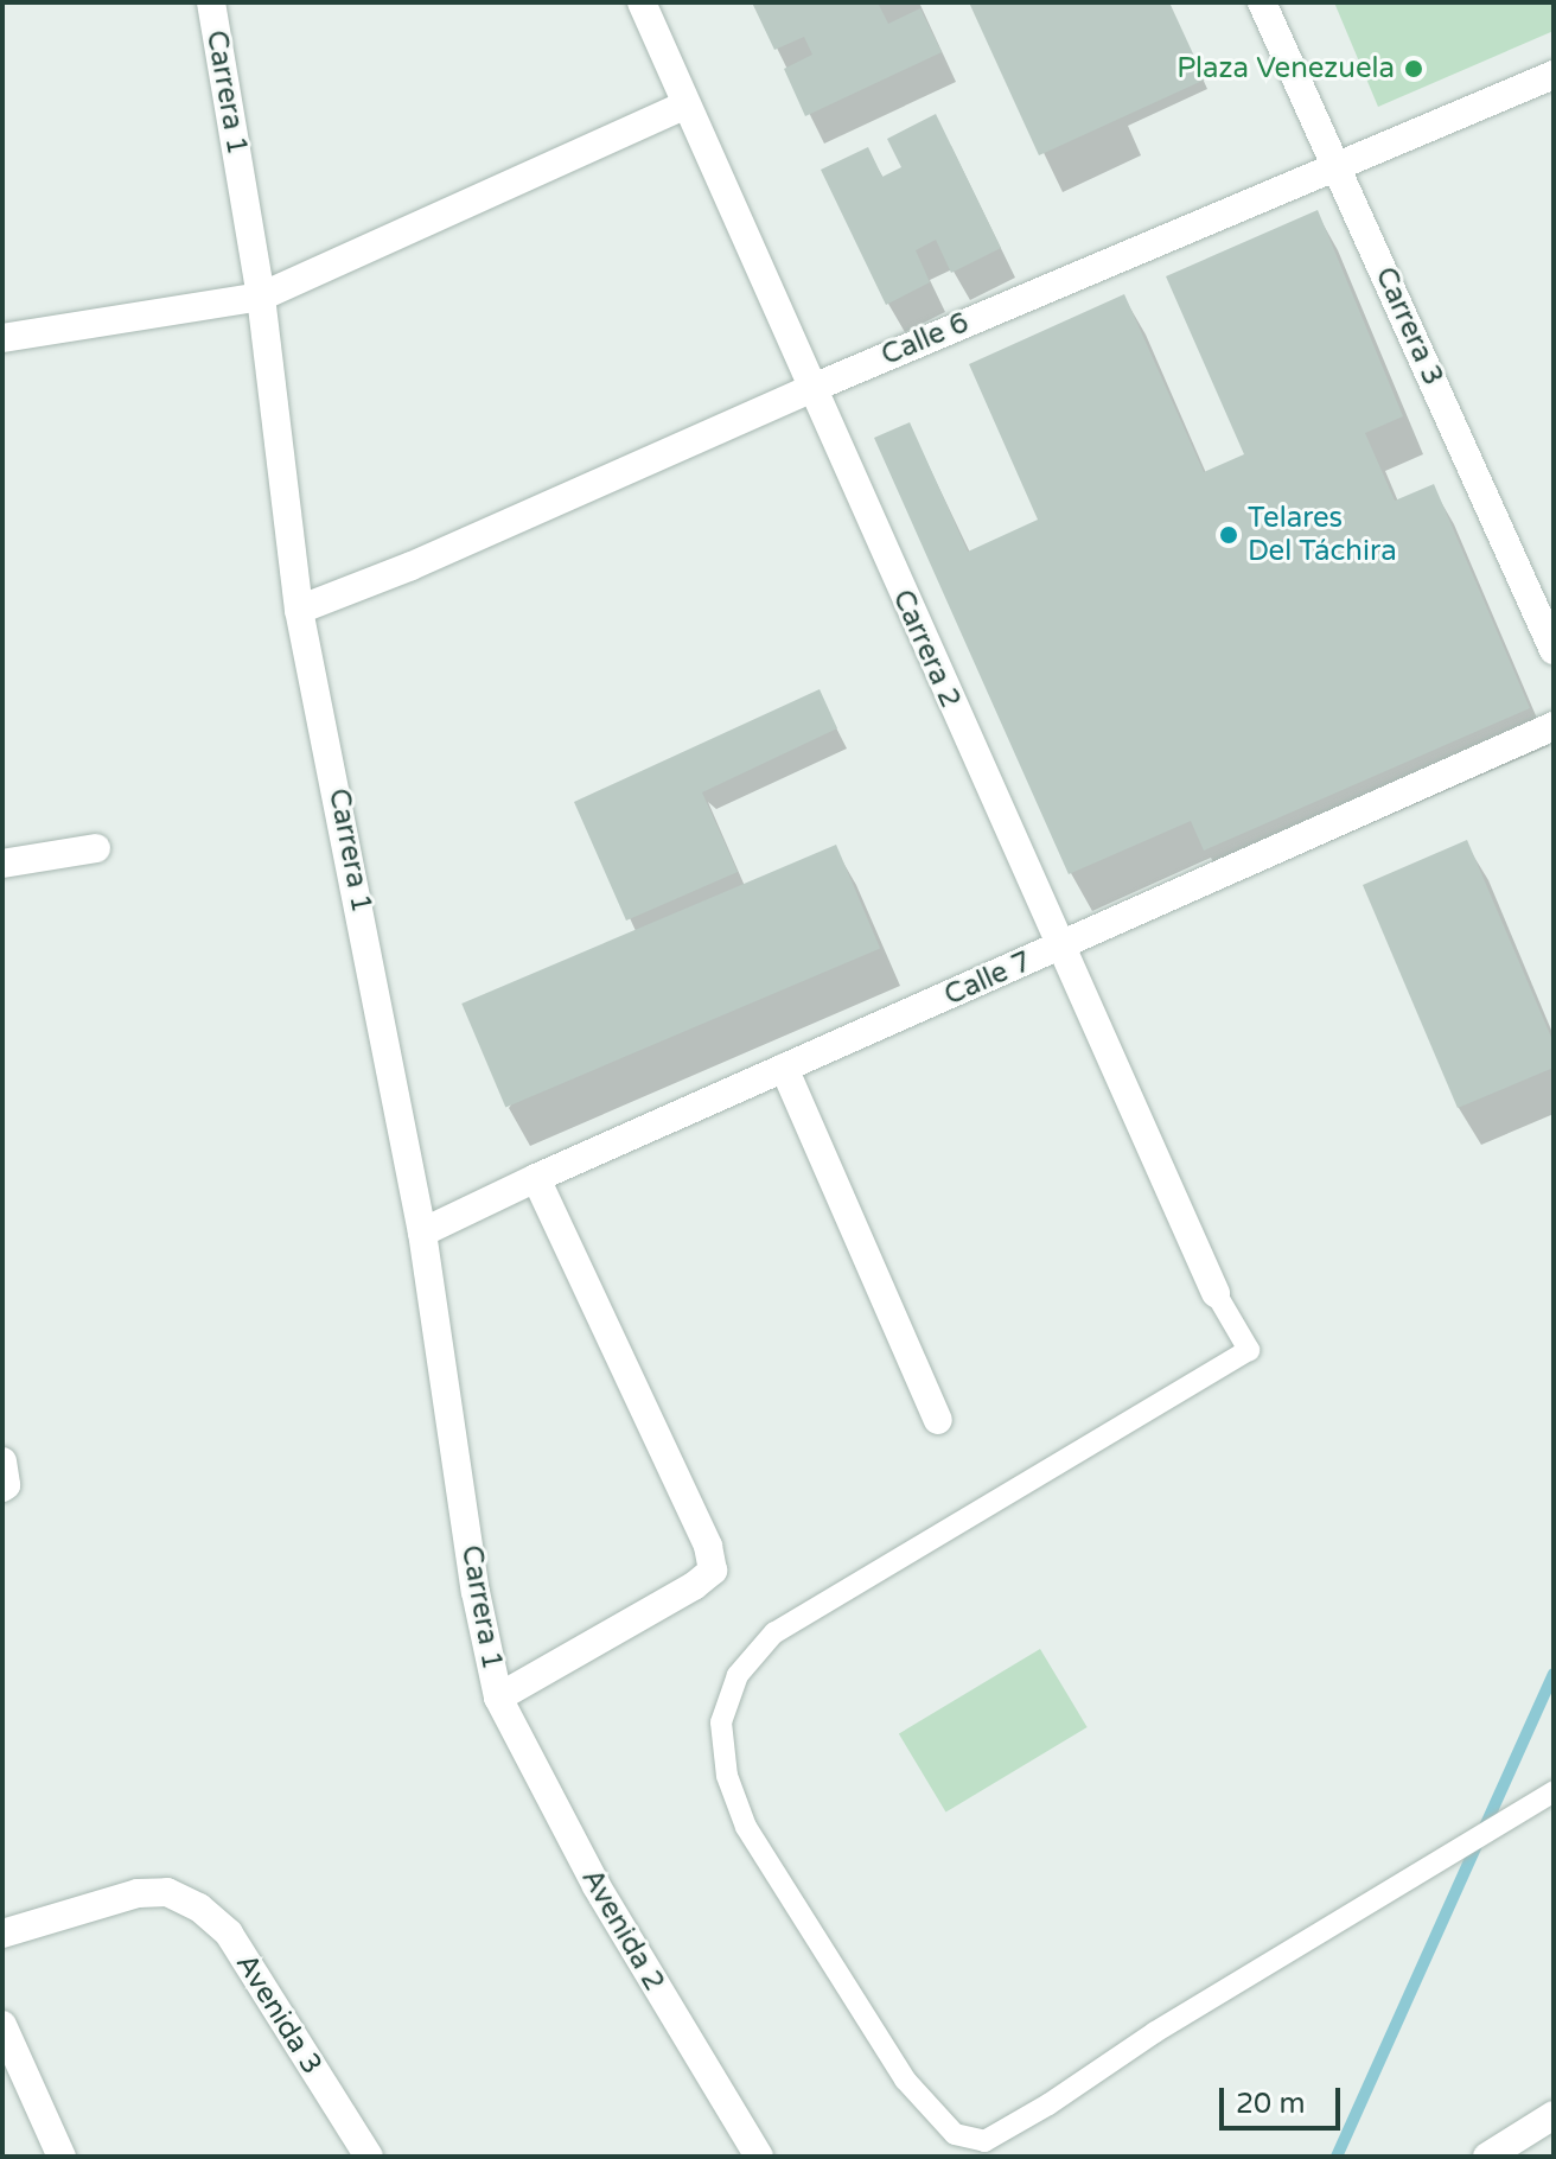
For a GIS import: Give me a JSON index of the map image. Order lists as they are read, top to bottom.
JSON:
{
  "streets": {
    "street": [
      "Carrera 1",
      "Carrera 3",
      "Calle 6",
      "Carrera 2",
      "Calle 7",
      "Avenida 2",
      "Avenida 3"
    ]
  },
  "crossings": [
    ["Carrera 1", "Calle 6"],
    ["Carrera 1", "Calle 7"],
    ["Carrera 1", "Avenida 2"],
    ["Carrera 3", "Calle 6"],
    ["Calle 6", "Carrera 2"],
    ["Carrera 2", "Calle 7"]
  ],
  "places": ["Plaza Venezuela", "Telares Del Táchira"],
  "scale_bar": "20 m"
}
